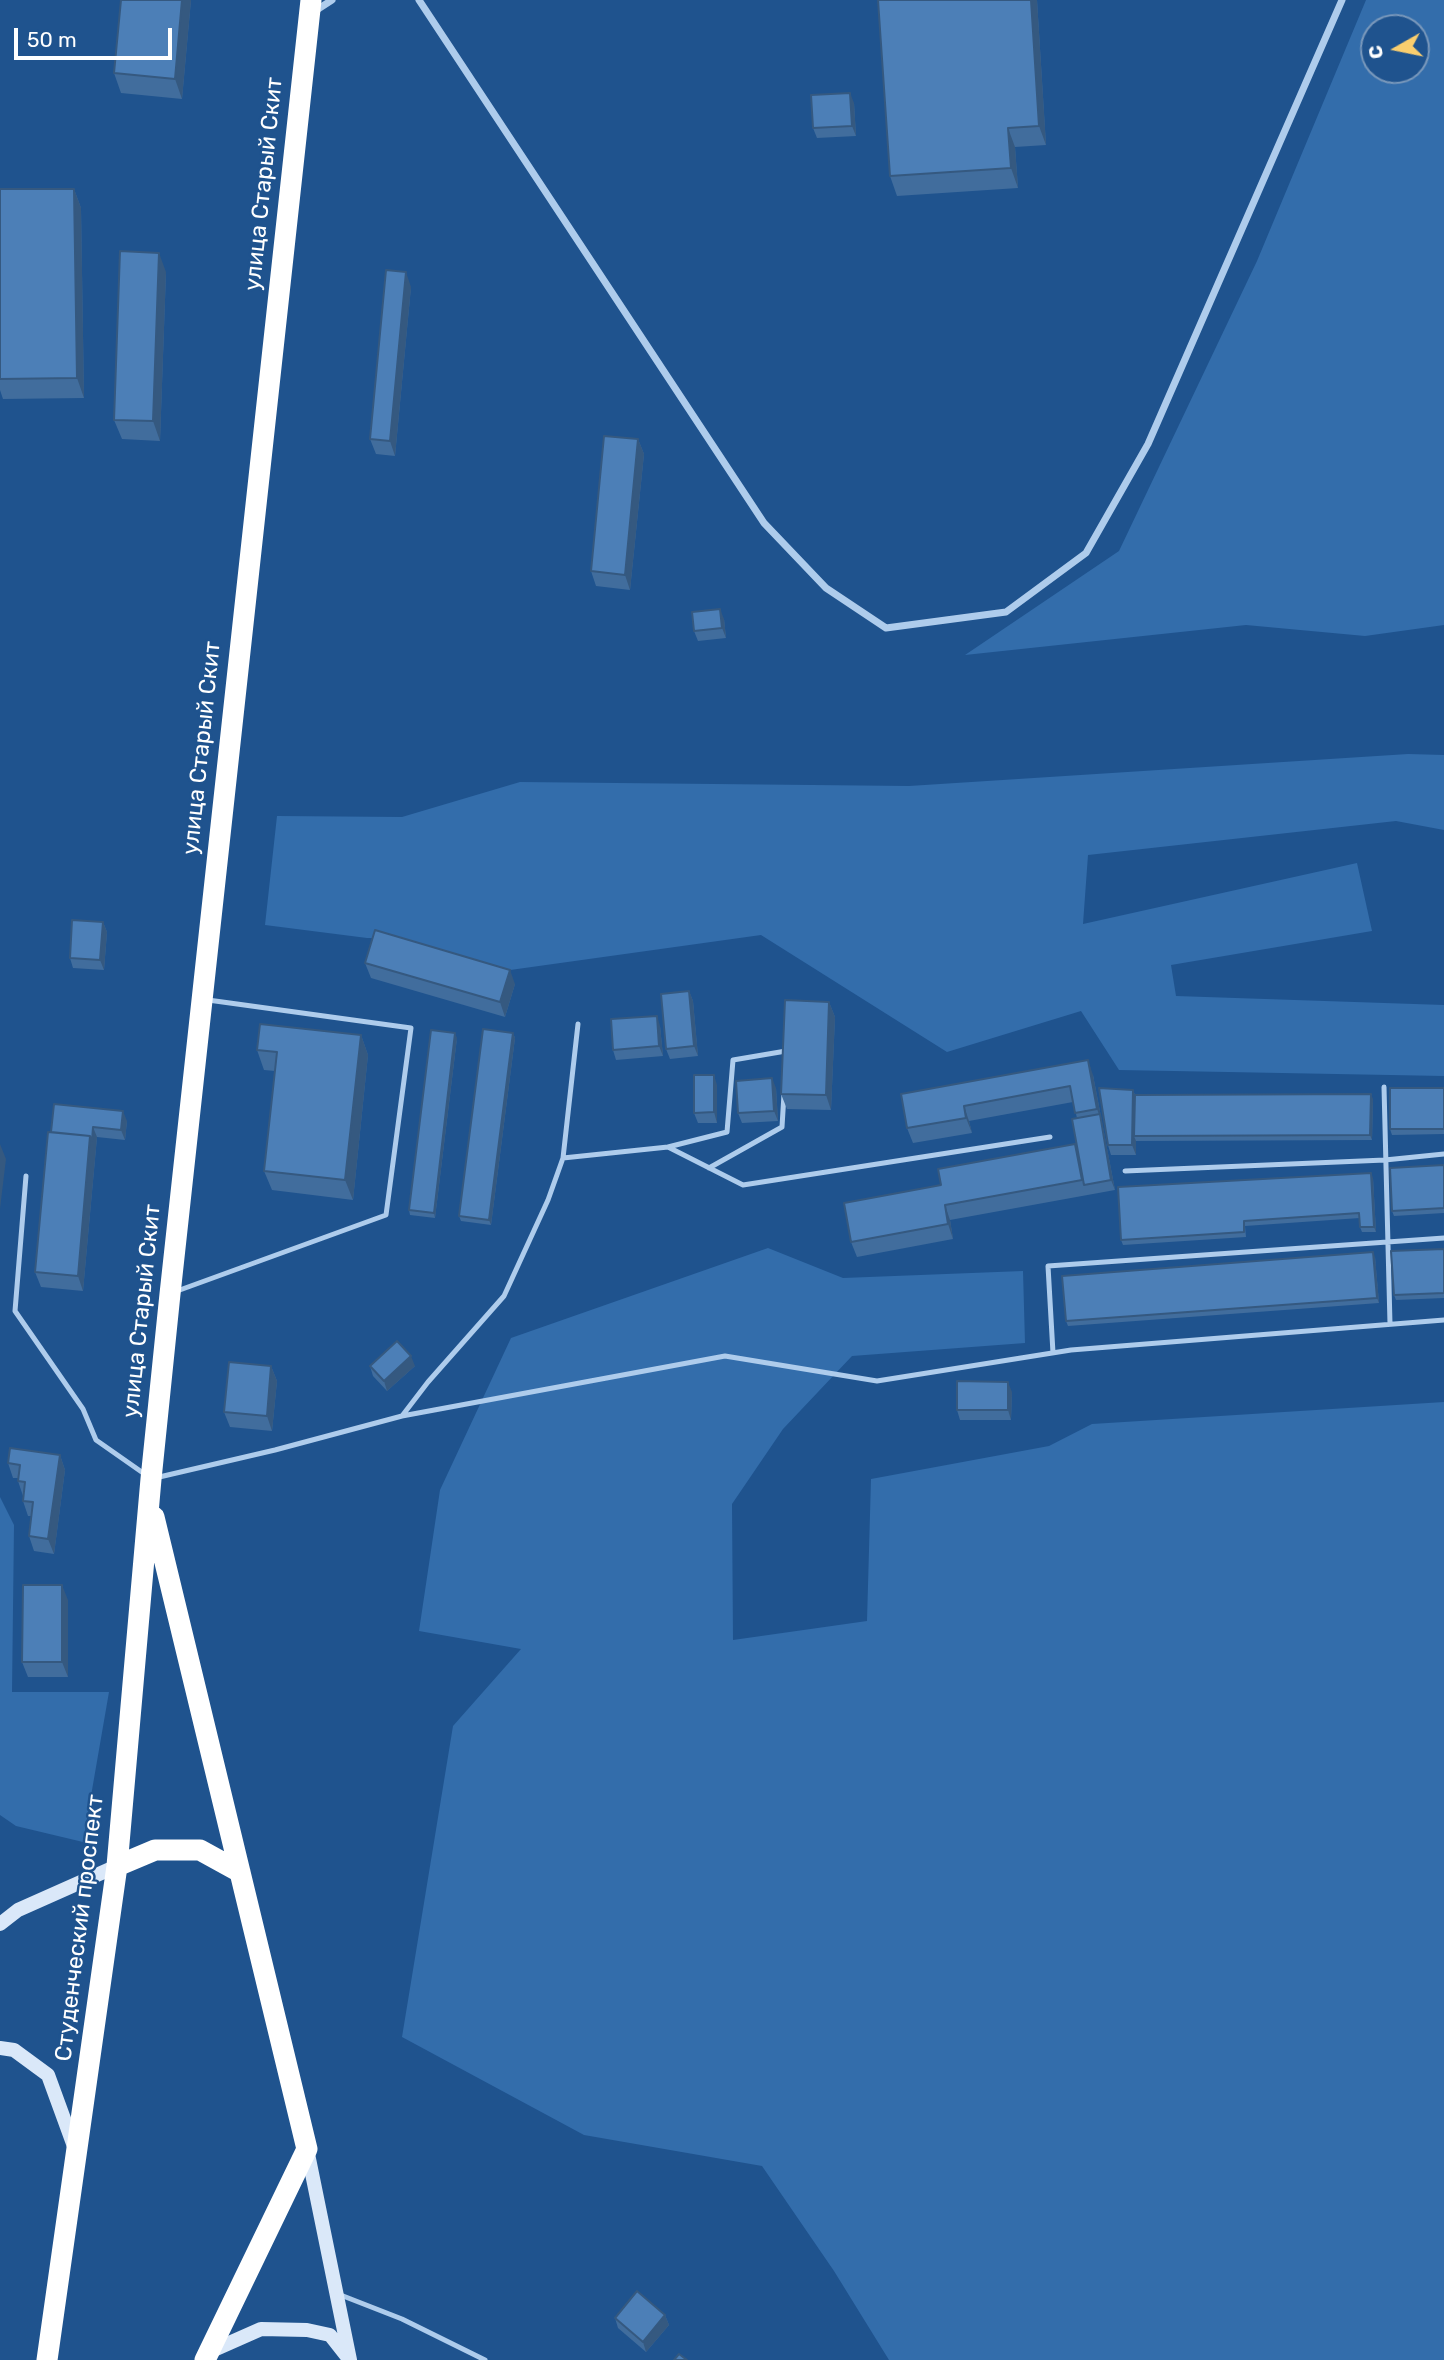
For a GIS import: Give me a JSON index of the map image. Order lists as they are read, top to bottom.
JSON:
{
  "streets": {
    "highway": ["улица Старый Скит", "Студенческий проспект"]
  },
  "crossings": [
    ["улица Старый Скит", "Студенческий проспект"]
  ],
  "scale_bar": "50 m",
  "north": "left"
}
